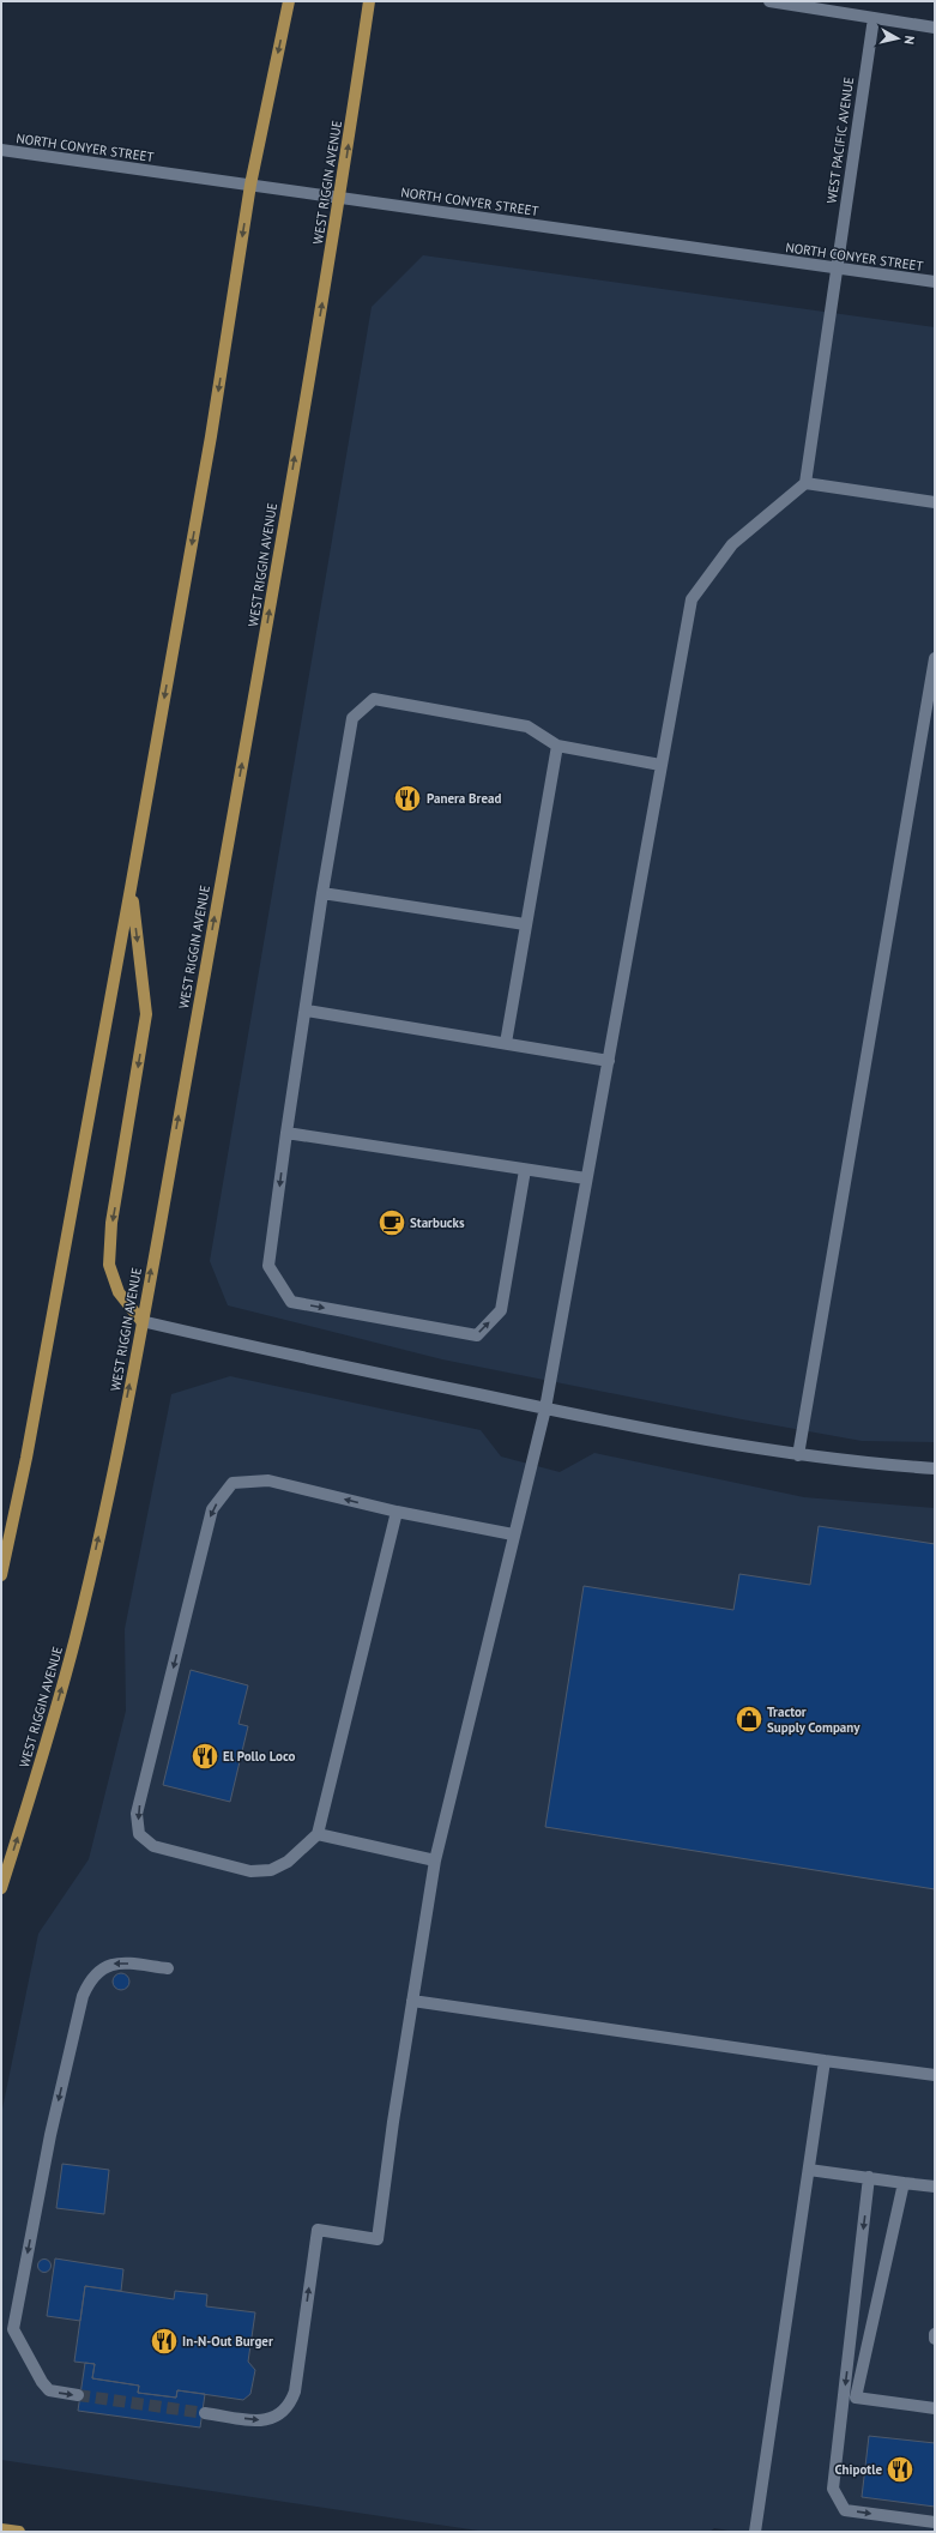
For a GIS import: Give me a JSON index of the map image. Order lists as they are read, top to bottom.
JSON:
{
  "streets": {
    "main road": ["WEST RIGGIN AVENUE"],
    "street": ["WEST PACIFIC AVENUE", "NORTH CONYER STREET"]
  },
  "crossings": [
    ["WEST PACIFIC AVENUE", "NORTH CONYER STREET"],
    ["NORTH CONYER STREET", "WEST RIGGIN AVENUE"]
  ],
  "places": {
    "restaurant": [
      "Panera Bread",
      "El Pollo Loco",
      "In-N-Out Burger",
      "Chipotle"
    ],
    "cafe": ["Starbucks"],
    "shop": ["Tractor Supply Company"]
  },
  "north": "right"
}
